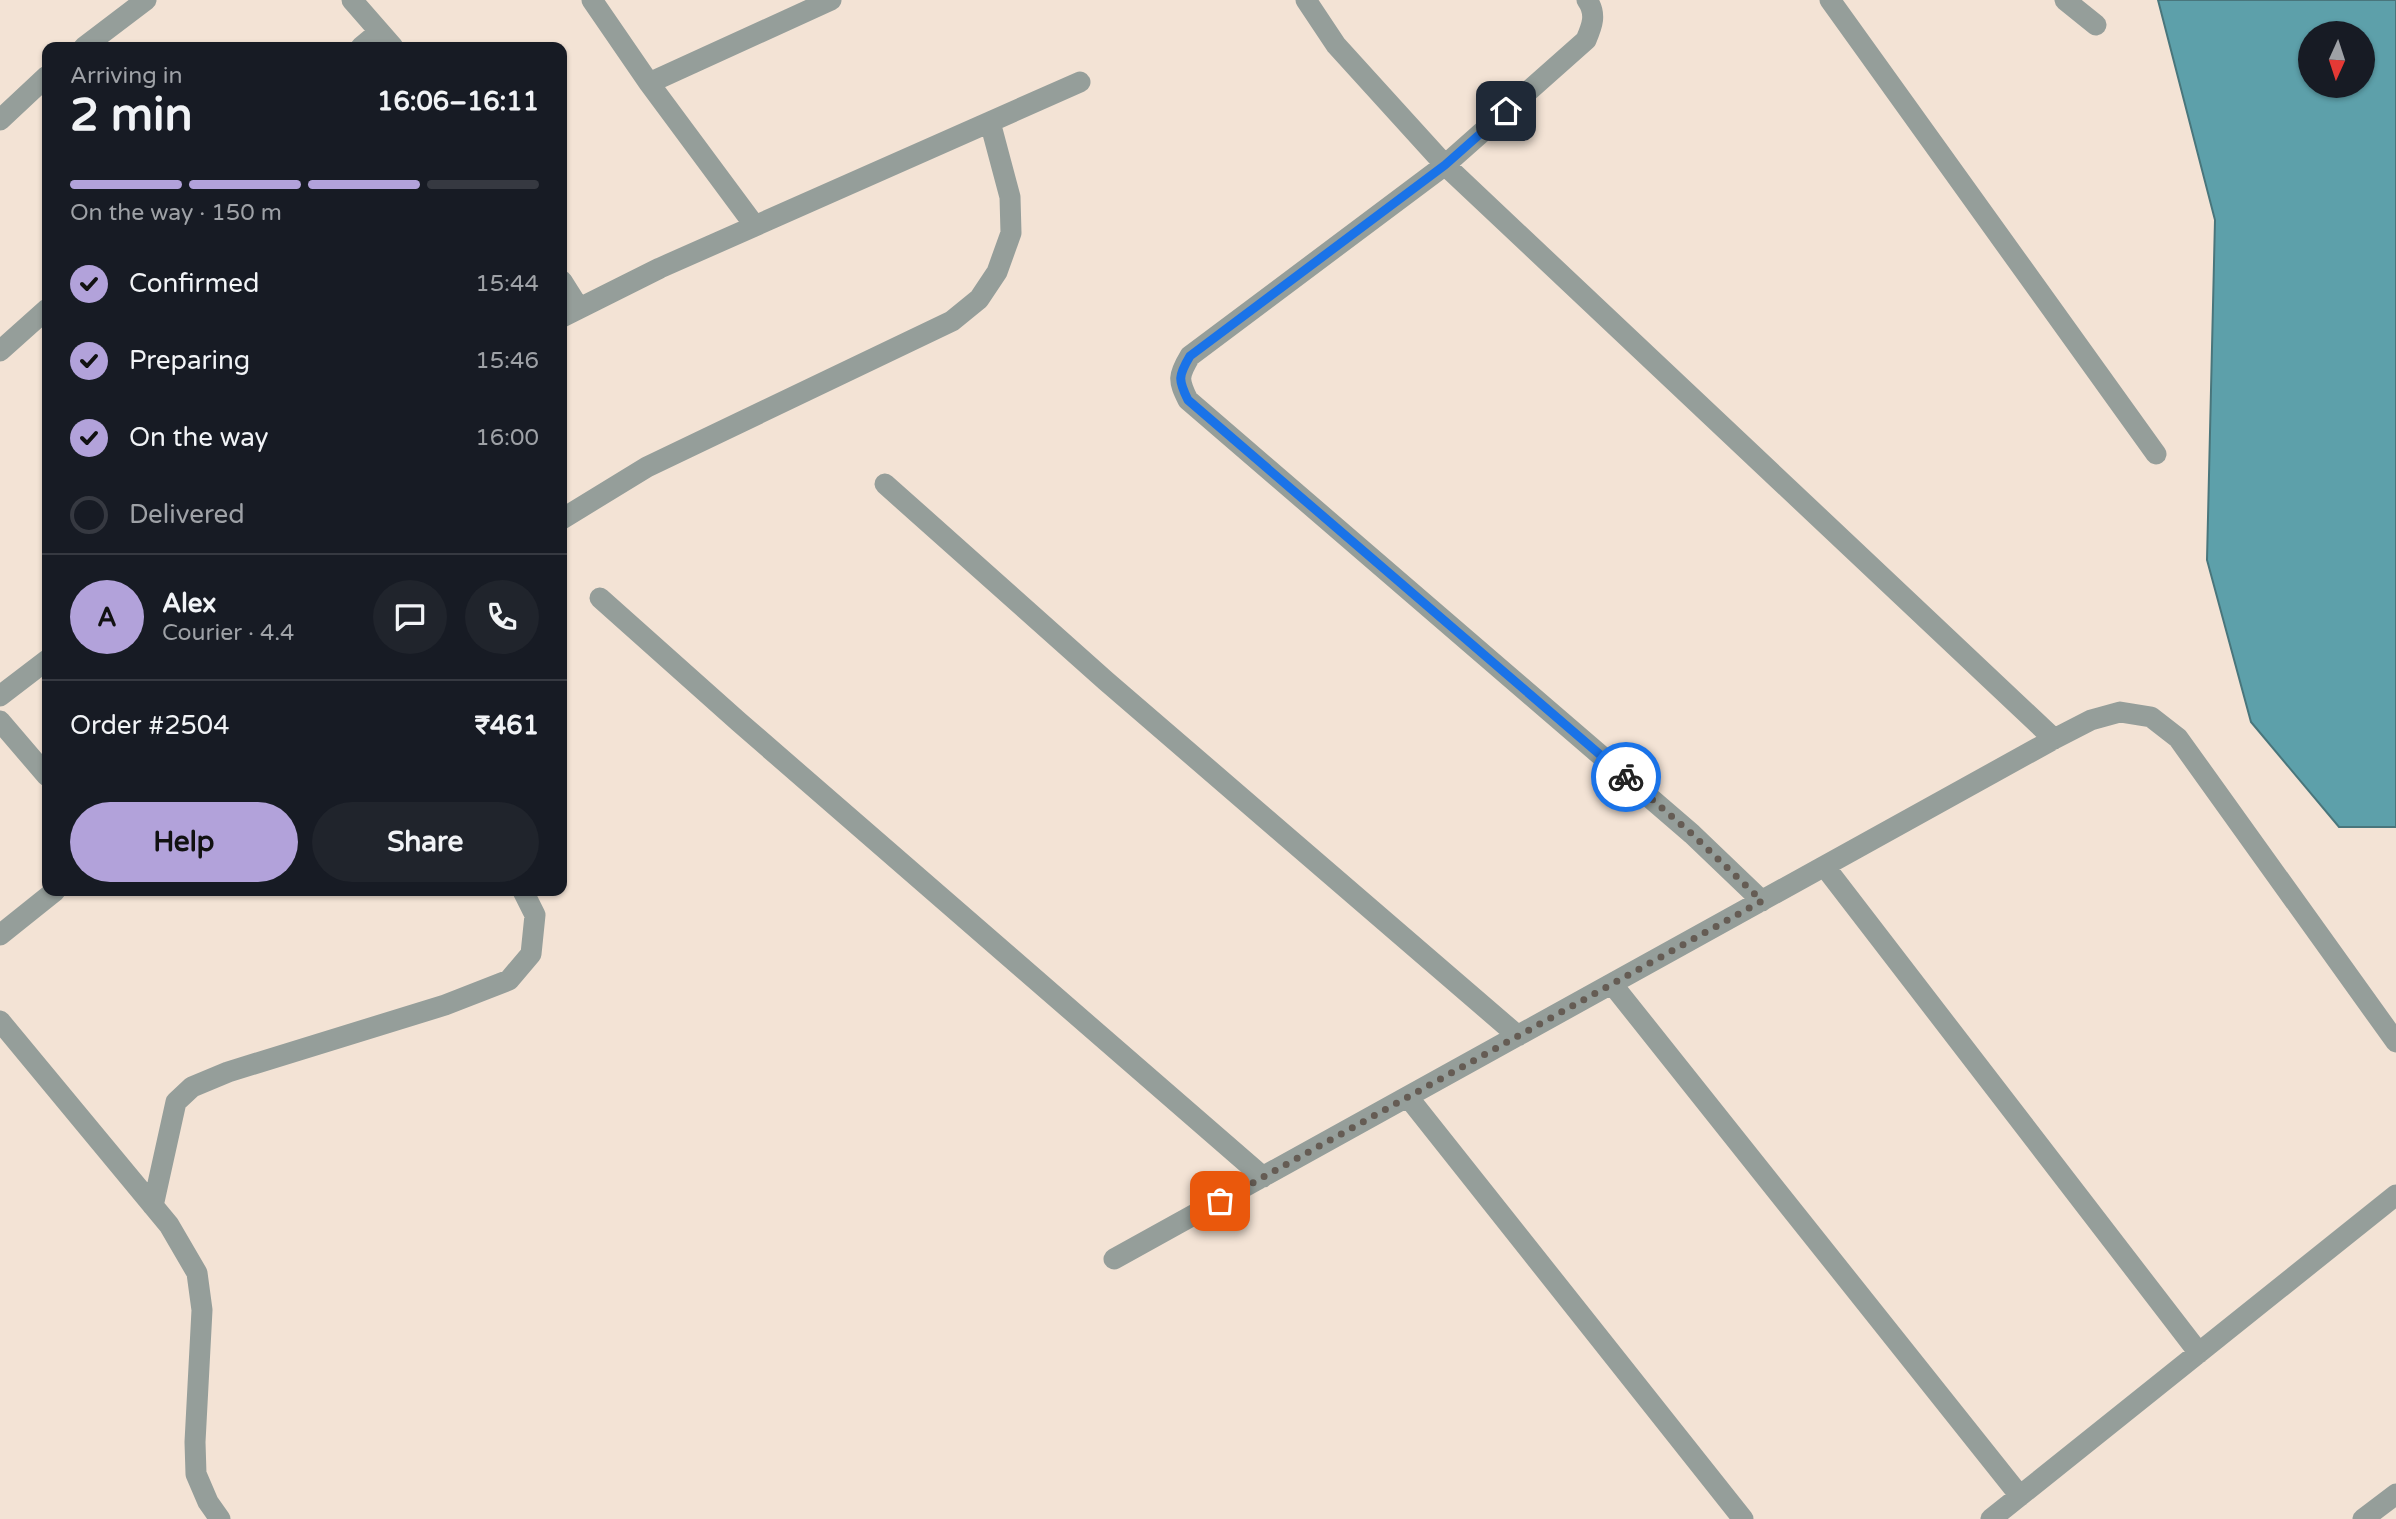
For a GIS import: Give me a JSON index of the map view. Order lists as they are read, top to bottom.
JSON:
{
  "north": "bottom",
  "page": {
    "heading": ["2 min", "Arriving in", "16:06–16:11"],
    "panel": [
      "Alex",
      "Courier · 4.4",
      "Order #2504",
      "₹461"
    ],
    "bar": "On the way · 150 m",
    "list": [
      ["Confirmed", "15:44"],
      ["Preparing", "15:46"],
      ["On the way", "16:00"],
      "Delivered"
    ],
    "round": "A",
    "buttons": ["Help", "Share"]
  }
}
